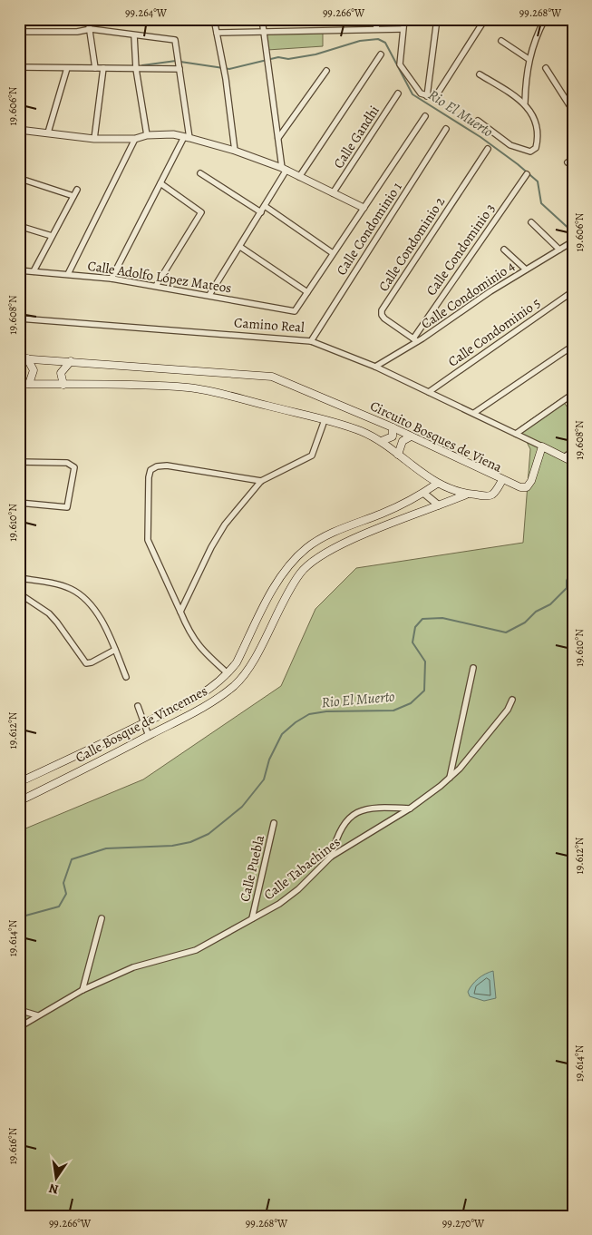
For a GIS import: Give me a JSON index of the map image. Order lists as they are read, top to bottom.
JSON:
{
  "streets": {
    "main road": ["Camino Real", "Circuito Bosques de Viena", "Calle Bosque de Vincennes"],
    "street": [
      "Calle Gandhi",
      "Calle Condominio 1",
      "Calle Condominio 2",
      "Calle Condominio 3",
      "Calle Adolfo López Mateos",
      "Calle Condominio 4",
      "Calle Condominio 5",
      "Calle Puebla",
      "Calle Tabachines"
    ]
  },
  "crossings": [
    ["Calle Condominio 1", "Camino Real"],
    ["Calle Condominio 2", "Calle Condominio 3"],
    ["Calle Condominio 2", "Calle Condominio 4"],
    ["Calle Condominio 3", "Calle Condominio 4"],
    ["Calle Adolfo López Mateos", "Camino Real"],
    ["Calle Condominio 4", "Camino Real"],
    ["Camino Real", "Calle Condominio 5"],
    ["Circuito Bosques de Viena", "Calle Bosque de Vincennes"],
    ["Calle Puebla", "Calle Tabachines"]
  ],
  "water": ["Rio El Muerto"],
  "north": "bottom",
  "coordinates": [
    "99.264°W",
    "99.266°W",
    "99.268°W",
    "19.606°N",
    "19.608°N",
    "19.610°N",
    "19.612°N",
    "19.614°N",
    "19.616°N",
    "99.270°W"
  ]
}
